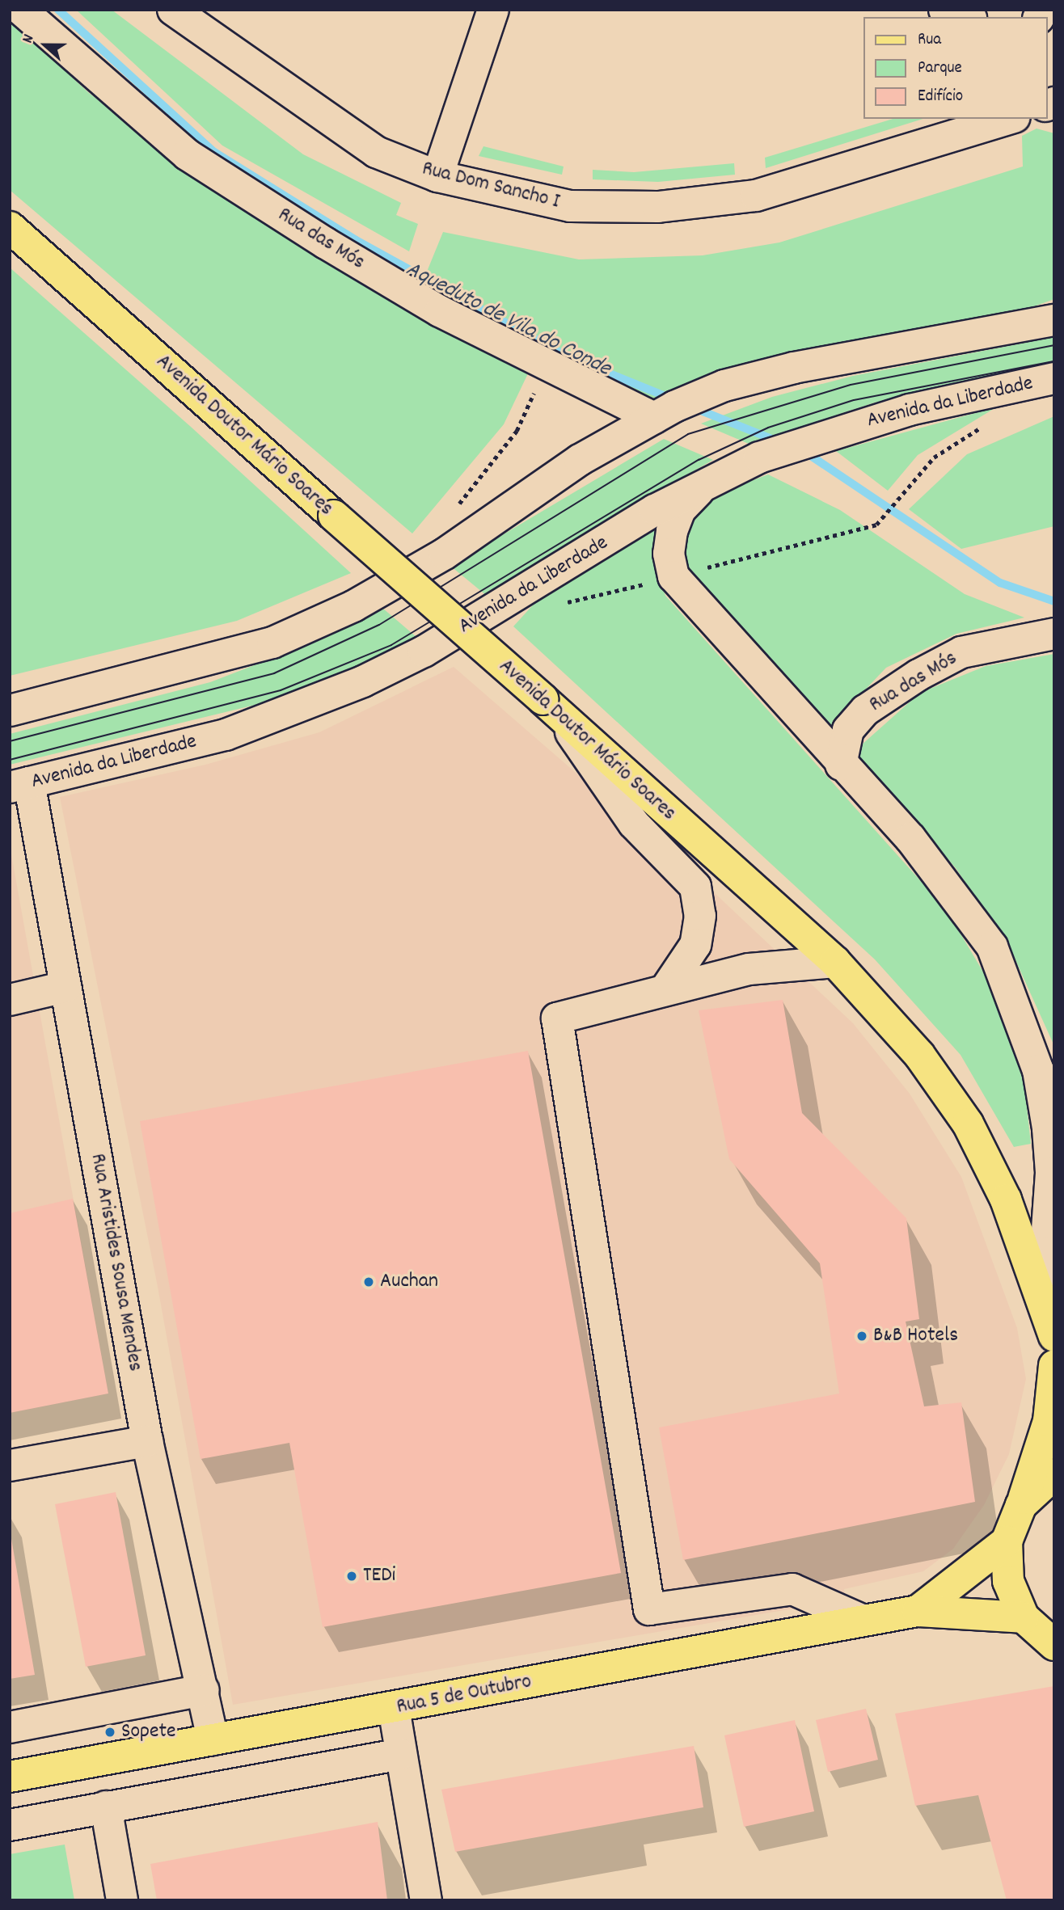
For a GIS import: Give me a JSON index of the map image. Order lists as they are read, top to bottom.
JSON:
{
  "streets": {
    "main road": ["Avenida Doutor Mário Soares", "Rua 5 de Outubro"],
    "street": [
      "Rua Dom Sancho I",
      "Rua das Mós",
      "Avenida da Liberdade",
      "Rua Aristides Sousa Mendes"
    ]
  },
  "crossings": [
    ["Avenida da Liberdade", "Rua Aristides Sousa Mendes"],
    ["Rua Aristides Sousa Mendes", "Rua 5 de Outubro"]
  ],
  "water": ["Aqueduto de Vila do Conde"],
  "places": [
    "Auchan",
    "B&B Hotels",
    "TEDi",
    "Sopete"
  ],
  "legend": ["Rua", "Parque", "Edifício"],
  "north": "left"
}
